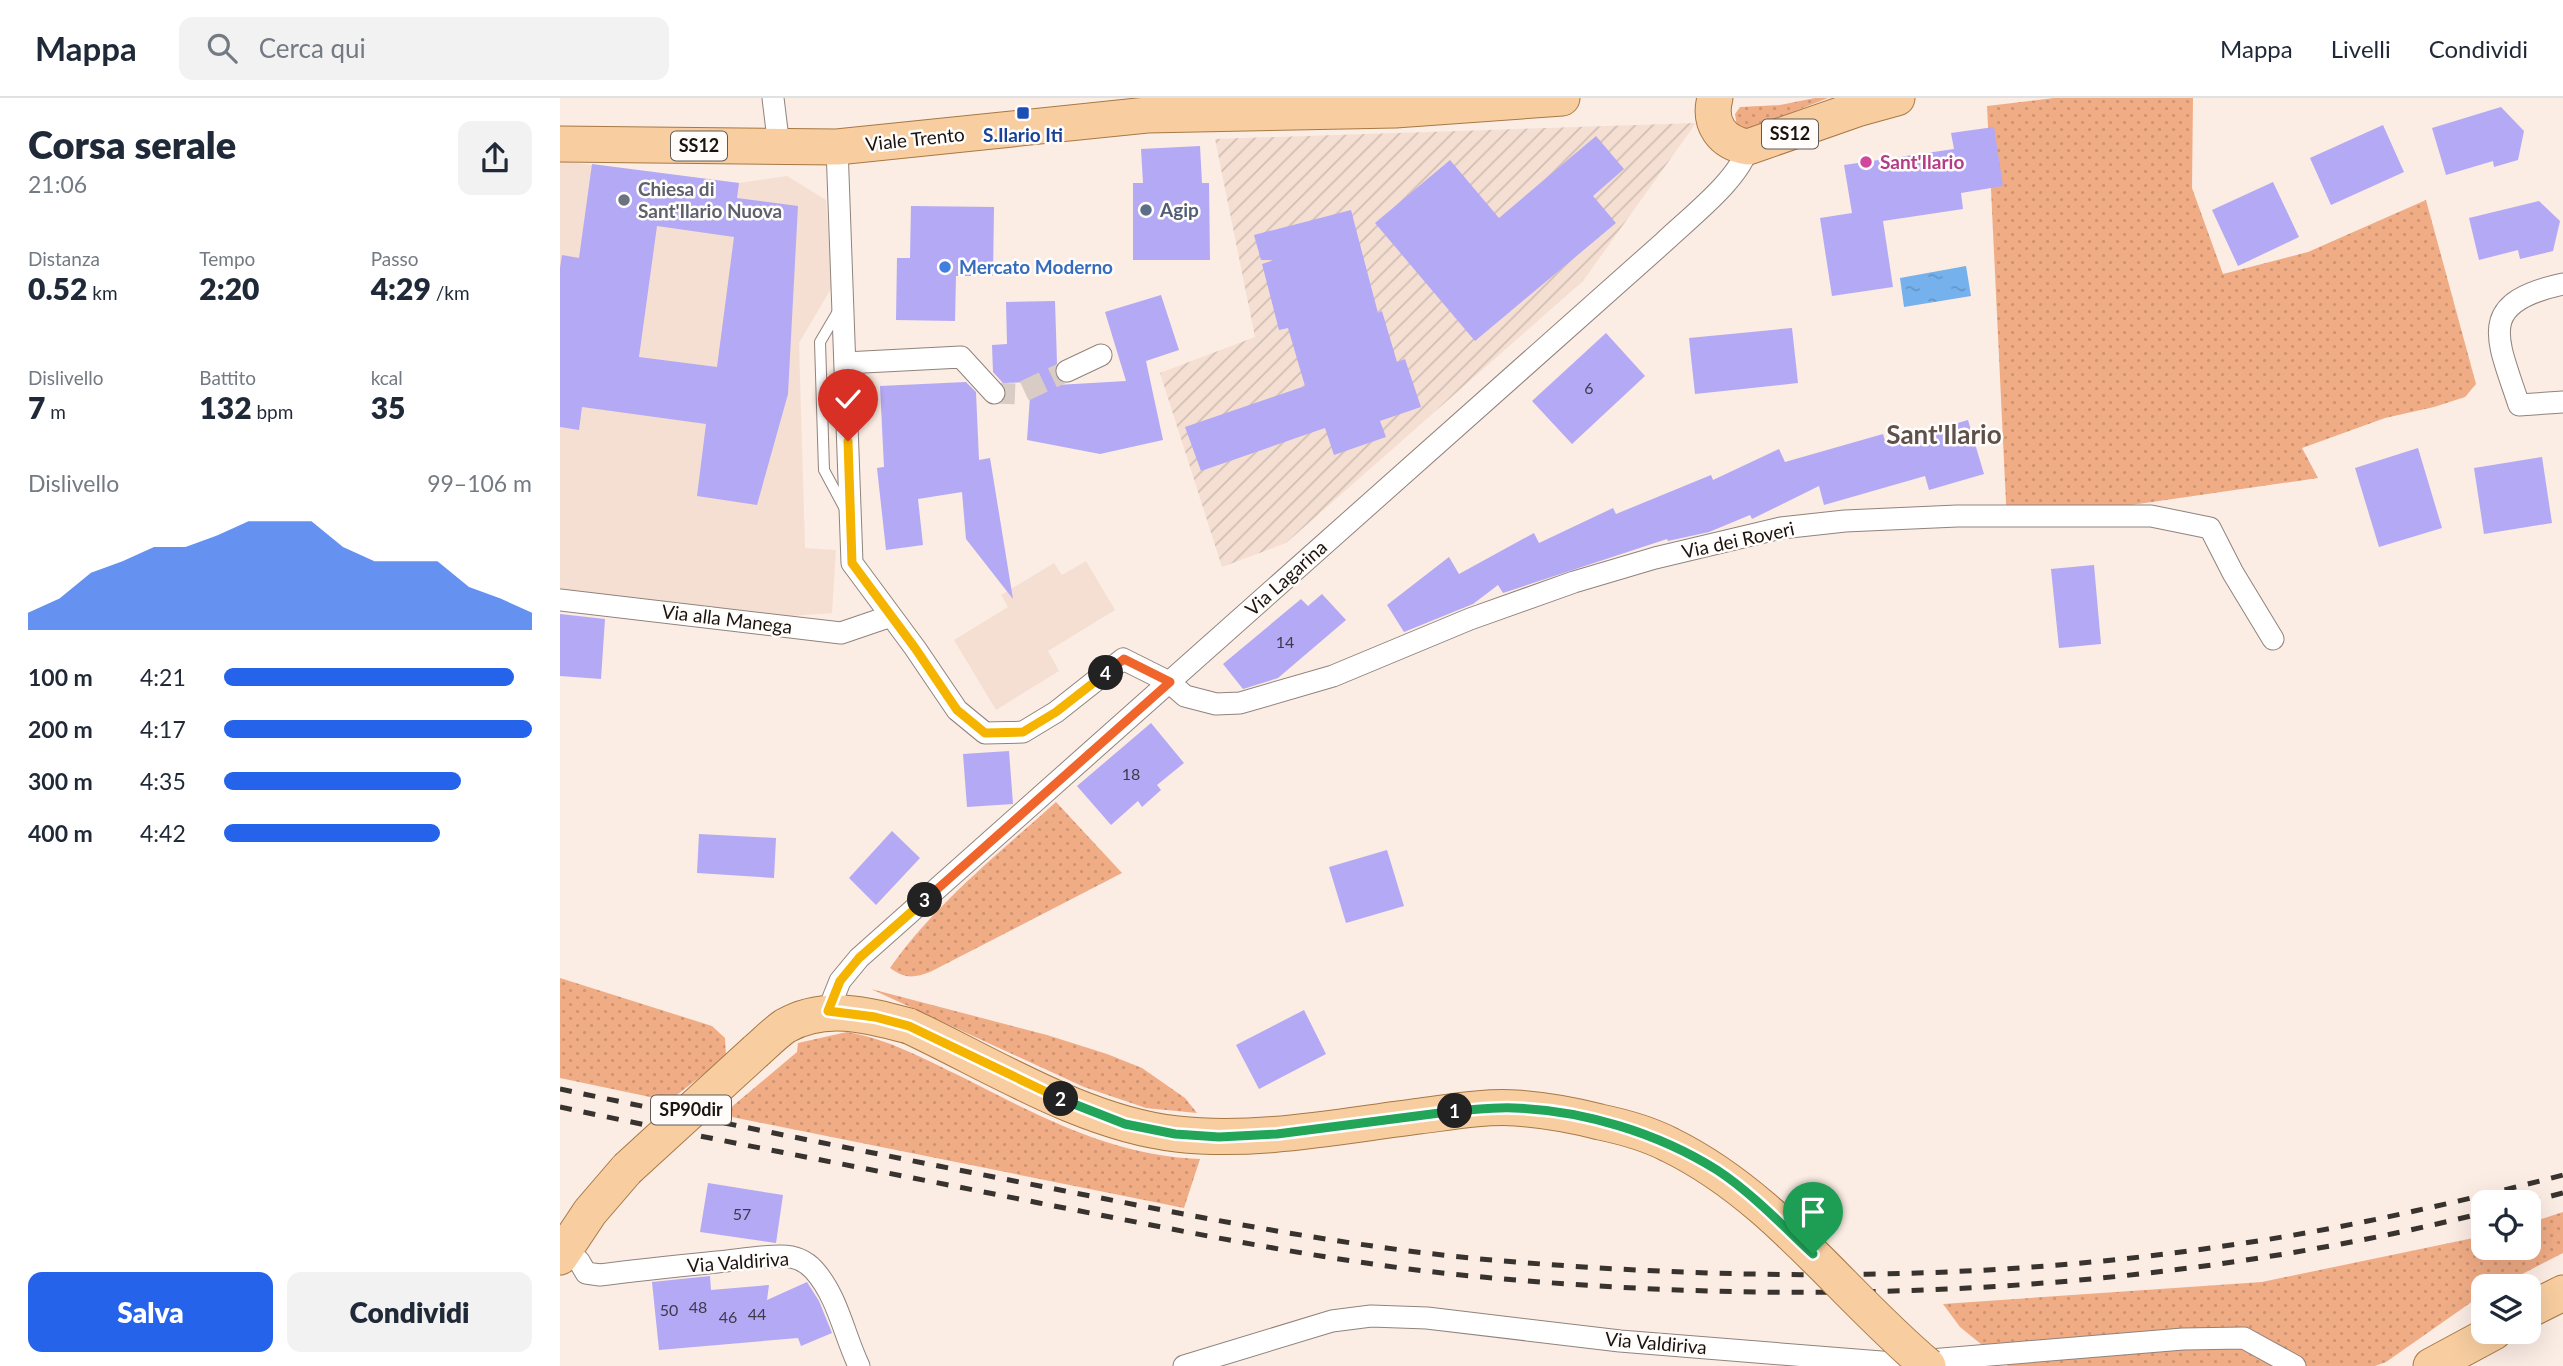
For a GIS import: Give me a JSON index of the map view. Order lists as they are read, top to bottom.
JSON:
{
  "streets": {
    "main road": ["SS12", "Viale Trento", "SP90dir"],
    "street": [
      "Via dei Roveri",
      "Via Lagarina",
      "Via alla Manega",
      "Via Valdiriva"
    ]
  },
  "crossings": [
    ["SS12", "Via Lagarina"],
    ["Via dei Roveri", "Via Lagarina"],
    ["Via dei Roveri", "Via alla Manega"],
    ["Via Lagarina", "SP90dir"],
    ["SP90dir", "Via Valdiriva"]
  ],
  "districts": ["Sant'Ilario"],
  "places": {
    "transit": ["S.Ilario Iti"],
    "other": [
      "Sant'Ilario",
      "Chiesa di Sant'Ilario Nuova",
      "Agip",
      "Mercato Moderno"
    ]
  },
  "house_numbers": [
    "6",
    "14",
    "18",
    "57",
    "48",
    "50",
    "44",
    "46"
  ],
  "page": {
    "header": "Mappa",
    "search": "Cerca qui",
    "nav": ["Mappa", "Livelli", "Condividi"],
    "heading": ["Corsa serale", "21:06"],
    "stats": [
      ["Distanza", "0.52 km"],
      ["Tempo", "2:20"],
      ["Passo", "4:29 /km"],
      ["Dislivello", "7 m"],
      ["Battito", "132 bpm"],
      ["kcal", "35"]
    ],
    "chart": ["Dislivello", "99–106 m"],
    "list": [
      {
        "name": "100 m",
        "note": "4:21"
      },
      {
        "name": "200 m",
        "note": "4:17"
      },
      {
        "name": "300 m",
        "note": "4:35"
      },
      {
        "name": "400 m",
        "note": "4:42"
      }
    ],
    "pins": [
      "4",
      "3",
      "2",
      "1"
    ],
    "buttons": ["Salva", "Condividi"]
  }
}
